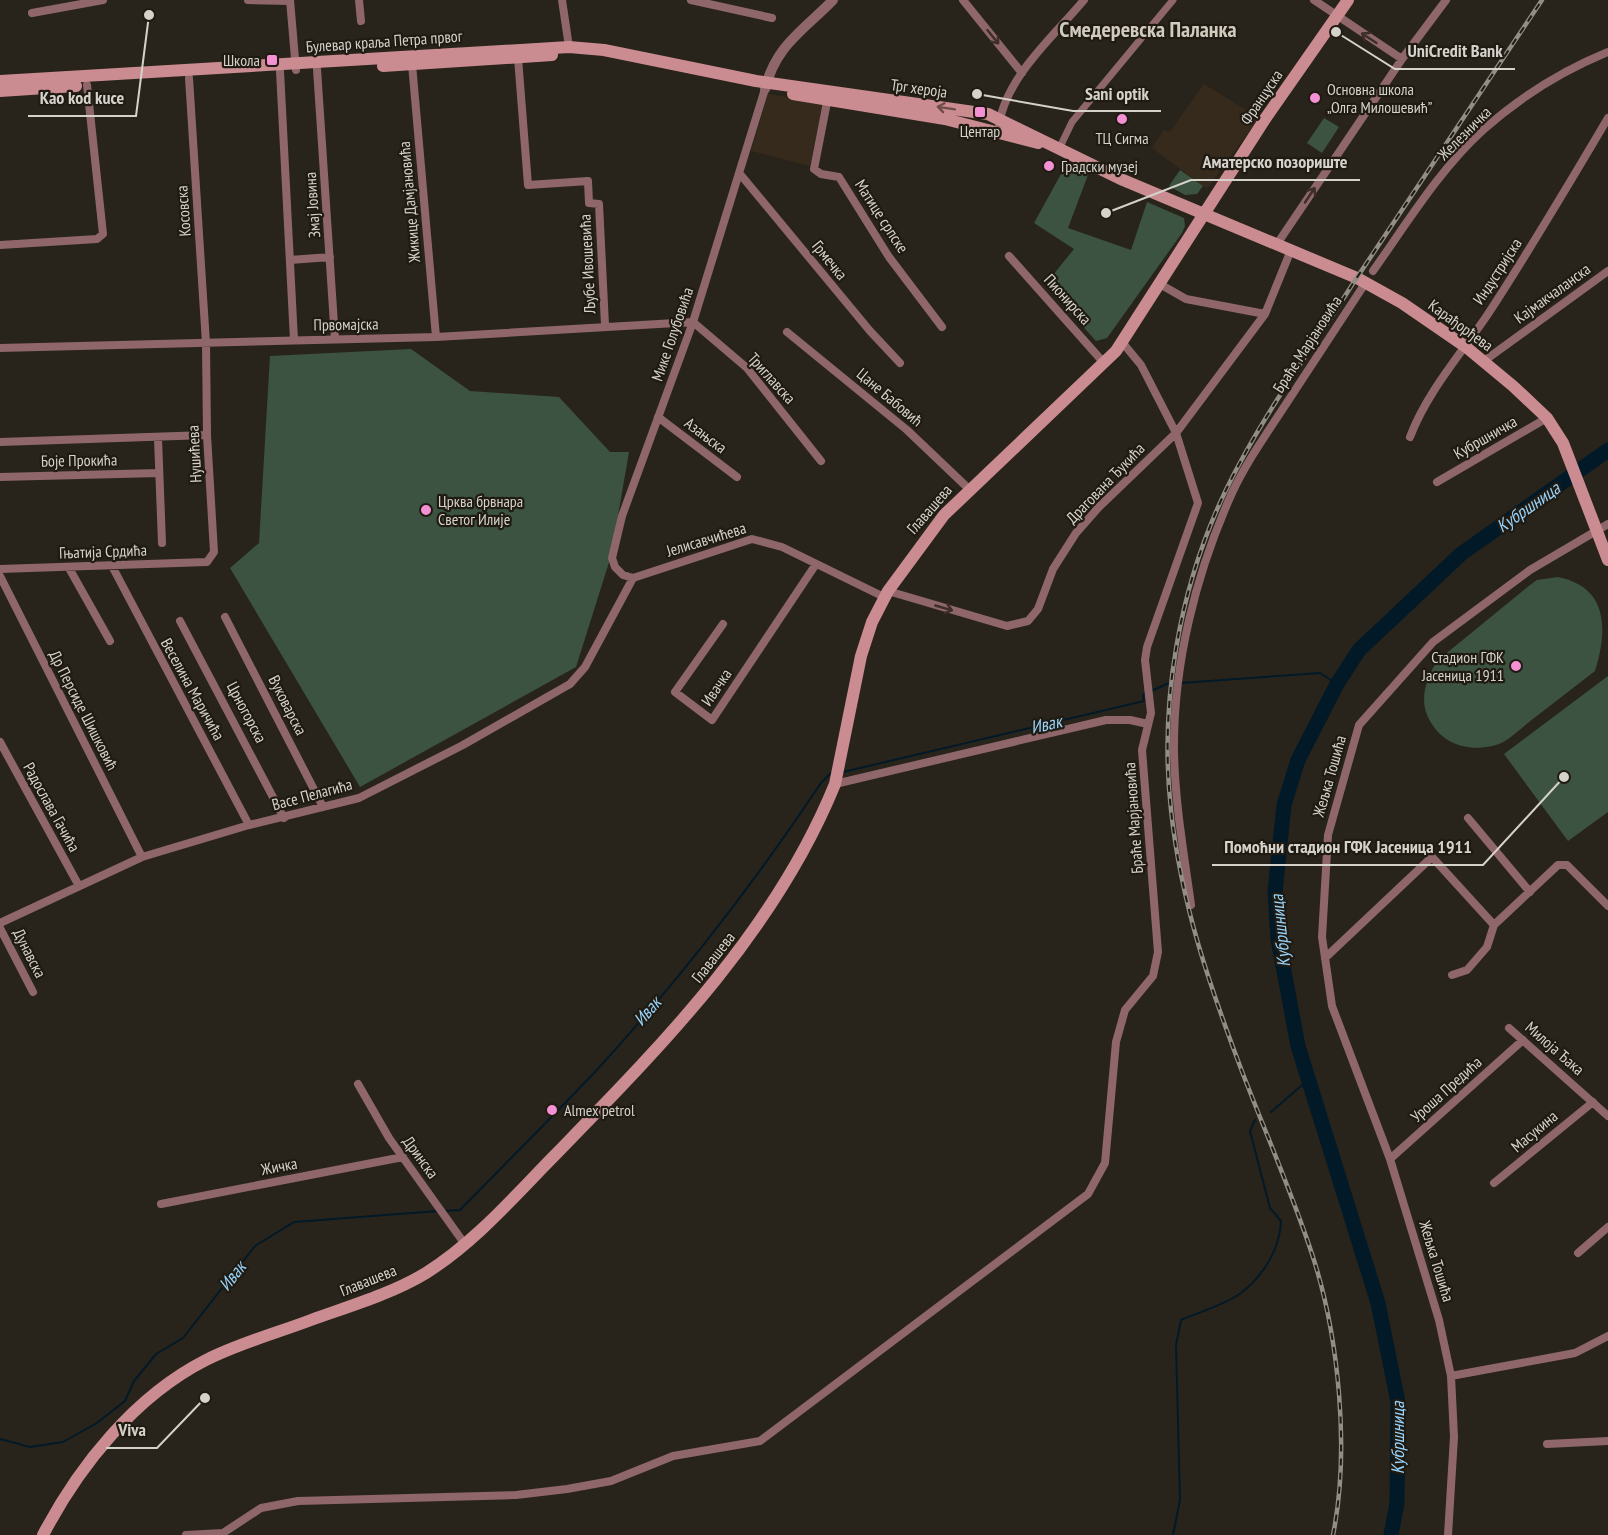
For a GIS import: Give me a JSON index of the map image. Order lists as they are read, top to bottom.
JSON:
{
  "streets": {
    "main road": [
      "Булевар краља Петра првог",
      "Трг хероја",
      "Француска",
      "Карађорђева",
      "Главашева"
    ],
    "street": [
      "Железничка",
      "Жикице Дамјановића",
      "Змај Јовина",
      "Косовска",
      "Матице српске",
      "Грмечка",
      "Љубе Ивошевића",
      "Индустријска",
      "Кајмакчаланска",
      "Пионирска",
      "Првомајска",
      "Мике Голубовића",
      "Браће Марјановића",
      "Триглавска",
      "Цане Бабовић",
      "Азањска",
      "Кубршничка",
      "Нушићева",
      "Боје Прокића",
      "Драгована Ђукића",
      "Јелисавчићева",
      "Гњатија Срдића",
      "Ивачка",
      "Веселина Маричића",
      "Вуковарска",
      "Др Персиде Шишковић",
      "Црногорска",
      "Жељка Тошића",
      "Васе Пелагића",
      "Радослава Гачића",
      "Дунавска",
      "Милоја Ђака",
      "Уроша Предића",
      "Масукина",
      "Дринска",
      "Жичка"
    ]
  },
  "crossings": [
    ["Булевар краља Петра првог", "Трг хероја"],
    ["Булевар краља Петра првог", "Жикице Дамјановића"],
    ["Булевар краља Петра првог", "Змај Јовина"],
    ["Булевар краља Петра првог", "Косовска"],
    ["Булевар краља Петра првог", "Љубе Ивошевића"],
    ["Булевар краља Петра првог", "Мике Голубовића"],
    ["Трг хероја", "Француска"],
    ["Трг хероја", "Матице српске"],
    ["Трг хероја", "Карађорђева"],
    ["Трг хероја", "Мике Голубовића"],
    ["Трг хероја", "Главашева"],
    ["Француска", "Карађорђева"],
    ["Француска", "Главашева"],
    ["Жикице Дамјановића", "Првомајска"],
    ["Змај Јовина", "Првомајска"],
    ["Косовска", "Првомајска"],
    ["Косовска", "Нушићева"],
    ["Грмечка", "Мике Голубовића"],
    ["Љубе Ивошевића", "Првомајска"],
    ["Индустријска", "Карађорђева"],
    ["Кајмакчаланска", "Карађорђева"],
    ["Пионирска", "Главашева"],
    ["Првомајска", "Мике Голубовића"],
    ["Првомајска", "Триглавска"],
    ["Првомајска", "Нушићева"],
    ["Карађорђева", "Браће Марјановића"],
    ["Карађорђева", "Кубршничка"],
    ["Карађорђева", "Драгована Ђукића"],
    ["Карађорђева", "Главашева"],
    ["Карађорђева", "Жељка Тошића"],
    ["Мике Голубовића", "Триглавска"],
    ["Мике Голубовића", "Азањска"],
    ["Мике Голубовића", "Јелисавчићева"],
    ["Мике Голубовића", "Васе Пелагића"],
    ["Браће Марјановића", "Драгована Ђукића"],
    ["Браће Марјановића", "Главашева"],
    ["Цане Бабовић", "Главашева"],
    ["Нушићева", "Боје Прокића"],
    ["Нушићева", "Гњатија Срдића"],
    ["Драгована Ђукића", "Главашева"],
    ["Драгована Ђукића", "Јелисавчићева"],
    ["Главашева", "Јелисавчићева"],
    ["Главашева", "Дринска"],
    ["Јелисавчићева", "Ивачка"],
    ["Јелисавчићева", "Васе Пелагића"],
    ["Гњатија Срдића", "Веселина Маричића"],
    ["Веселина Маричића", "Васе Пелагића"],
    ["Вуковарска", "Васе Пелагића"],
    ["Др Персиде Шишковић", "Васе Пелагића"],
    ["Црногорска", "Васе Пелагића"],
    ["Жељка Тошића", "Уроша Предића"],
    ["Васе Пелагића", "Радослава Гачића"],
    ["Милоја Ђака", "Уроша Предића"],
    ["Милоја Ђака", "Масукина"],
    ["Дринска", "Жичка"]
  ],
  "one_way": ["Драгована Ђукића"],
  "districts": ["Смедеревска Паланка"],
  "water": ["Кубршница", "Ивак"],
  "places": {
    "other": [
      "Kao kod kuce",
      "UniCredit Bank",
      "Sani optik",
      "Основна школа „Олга Милошевић”",
      "ТЦ Сигма",
      "Градски музеј",
      "Аматерско позориште",
      "Црква брвнара Светог Илије",
      "Стадион ГФК Јасеница 1911",
      "Помоћни стадион ГФК Јасеница 1911",
      "Almex petrol",
      "Viva"
    ],
    "transit": ["Школа", "Центар"]
  }
}
